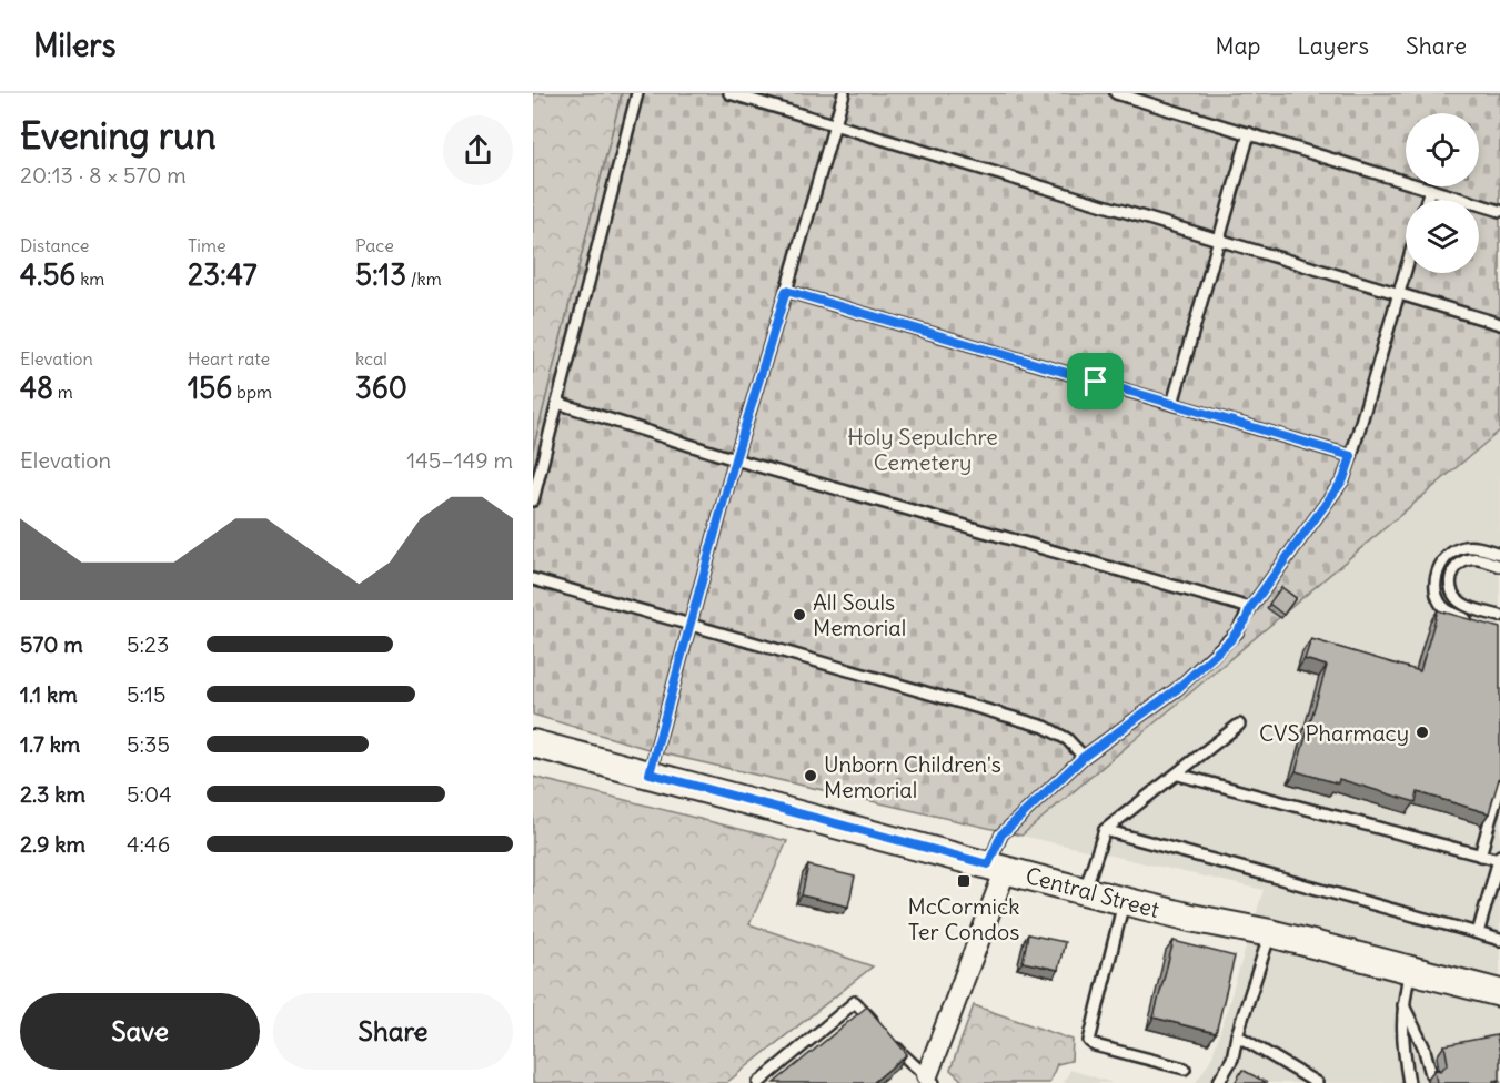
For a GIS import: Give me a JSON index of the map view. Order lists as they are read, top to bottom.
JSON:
{
  "streets": {
    "main road": ["Central Street"]
  },
  "parks": ["Holy Sepulchre Cemetery"],
  "places": {
    "other": ["All Souls Memorial", "CVS Pharmacy", "Unborn Children's Memorial"],
    "transit": ["McCormick Ter Condos"]
  },
  "page": {
    "header": "Milers",
    "nav": ["Map", "Layers", "Share"],
    "heading": ["Evening run", "20:13 · 8 × 570 m"],
    "stats": [
      ["Distance", "4.56 km"],
      ["Time", "23:47"],
      ["Pace", "5:13 /km"],
      ["Elevation", "48 m"],
      ["Heart rate", "156 bpm"],
      ["kcal", "360"]
    ],
    "chart": ["Elevation", "145–149 m"],
    "list": [
      {
        "name": "570 m",
        "note": "5:23"
      },
      {
        "name": "1.1 km",
        "note": "5:15"
      },
      {
        "name": "1.7 km",
        "note": "5:35"
      },
      {
        "name": "2.3 km",
        "note": "5:04"
      },
      {
        "name": "2.9 km",
        "note": "4:46"
      }
    ],
    "buttons": ["Save", "Share"]
  }
}
